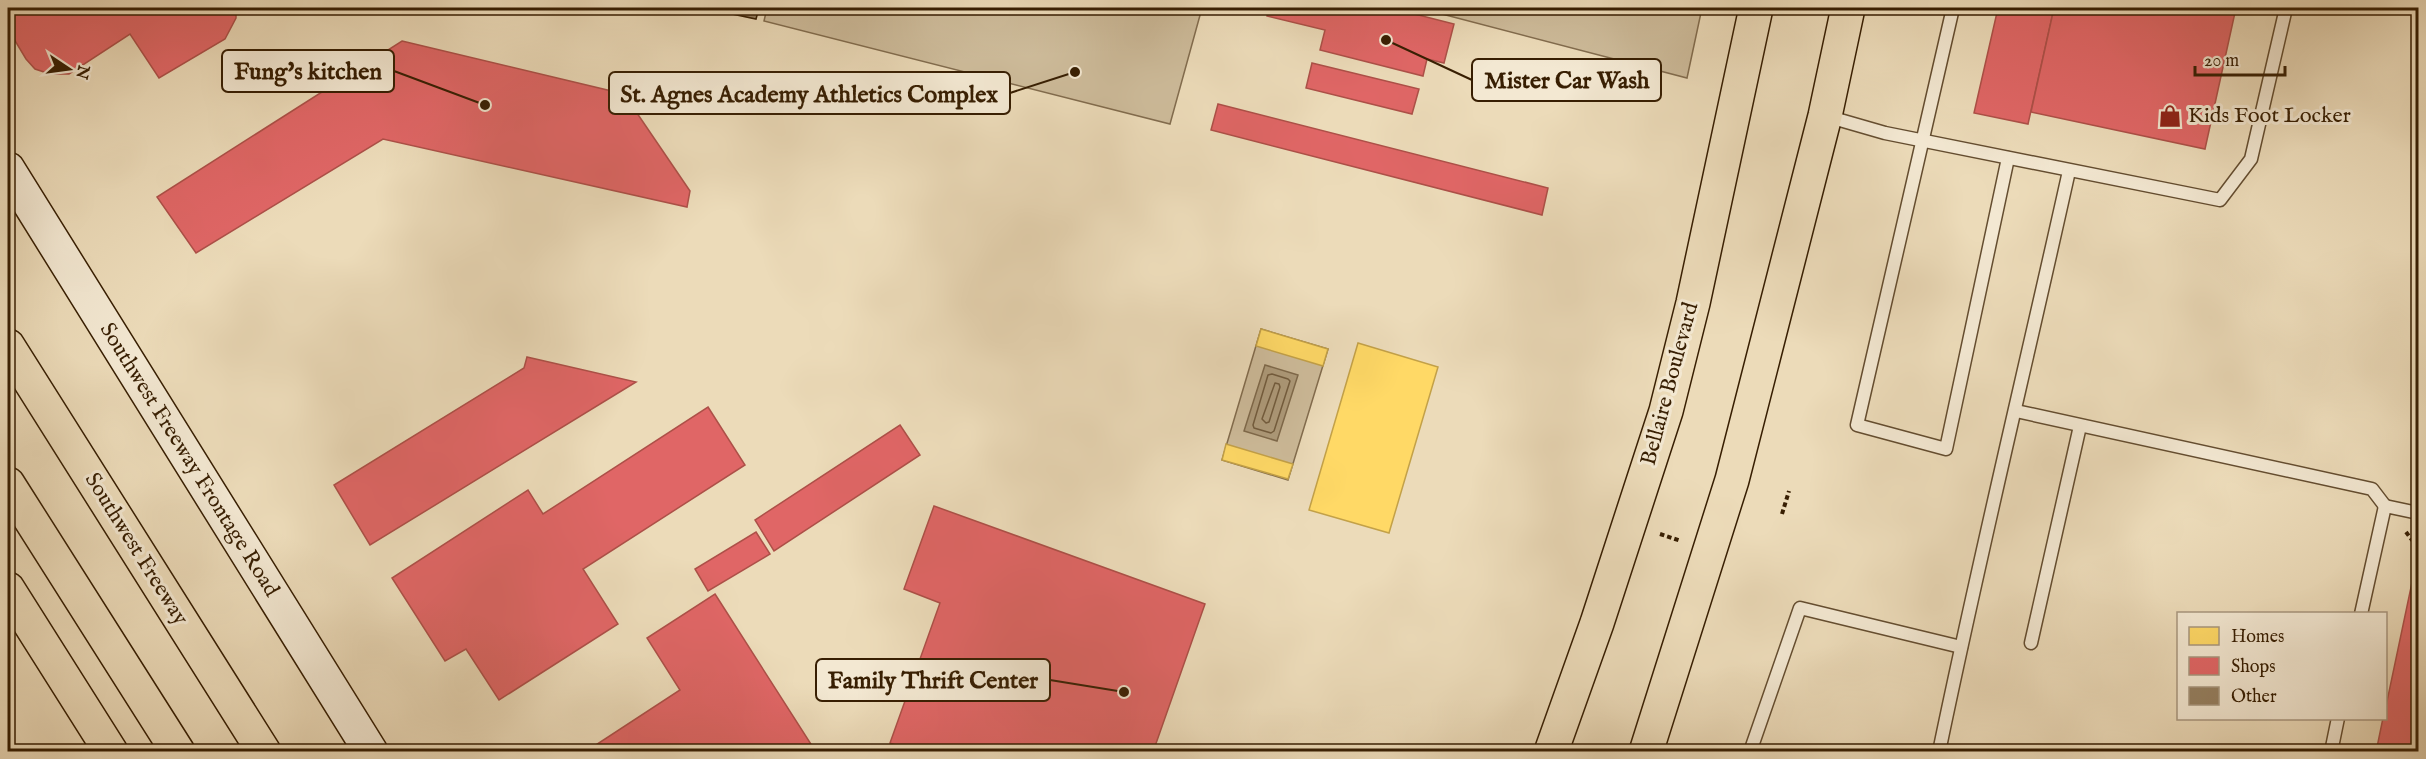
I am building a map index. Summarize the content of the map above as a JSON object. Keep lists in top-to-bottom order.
{
  "streets": {
    "main road": ["Bellaire Boulevard", "Southwest Freeway Frontage Road", "Southwest Freeway"]
  },
  "places": {
    "other": [
      "Mister Car Wash",
      "St. Agnes Academy Athletics Complex",
      "Fung's kitchen",
      "Family Thrift Center"
    ],
    "shop": ["Kids Foot Locker"]
  },
  "legend": ["Homes", "Shops", "Other"],
  "scale_bar": "20 m",
  "north": "right"
}
